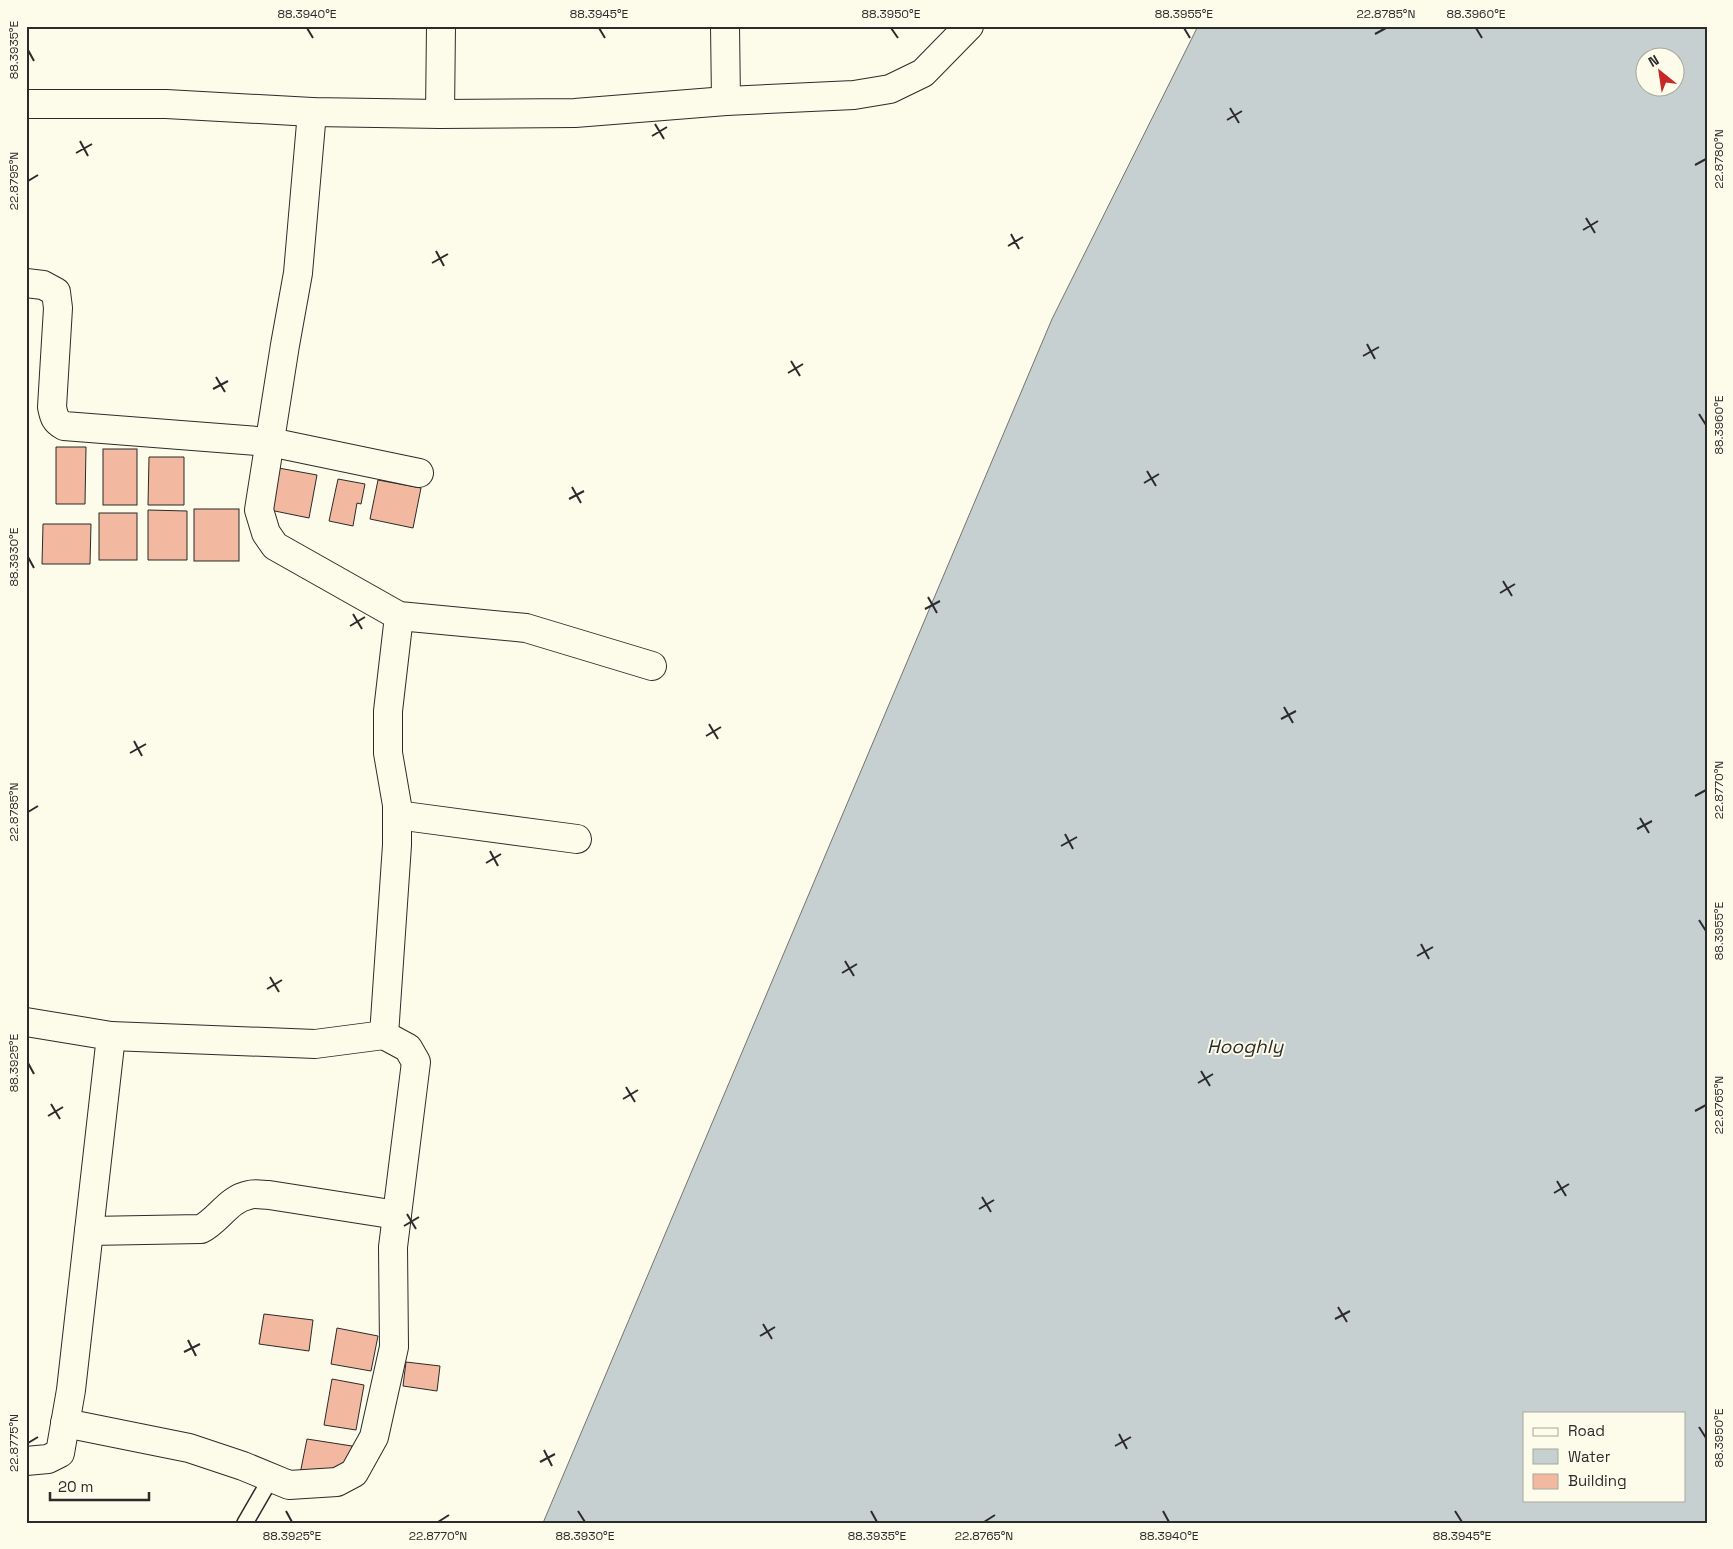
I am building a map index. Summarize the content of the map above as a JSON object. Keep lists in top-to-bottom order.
{
  "water": ["Hooghly"],
  "legend": ["Road", "Water", "Building"],
  "scale_bar": "20 m",
  "north": "top left",
  "coordinates": [
    "88.3940°E",
    "88.3945°E",
    "88.3950°E",
    "88.3955°E",
    "22.8785°N",
    "88.3960°E",
    "88.3935°E",
    "22.8780°N",
    "22.8795°N",
    "88.3930°E",
    "22.8770°N",
    "88.3925°E",
    "22.8765°N",
    "22.8775°N"
  ]
}
